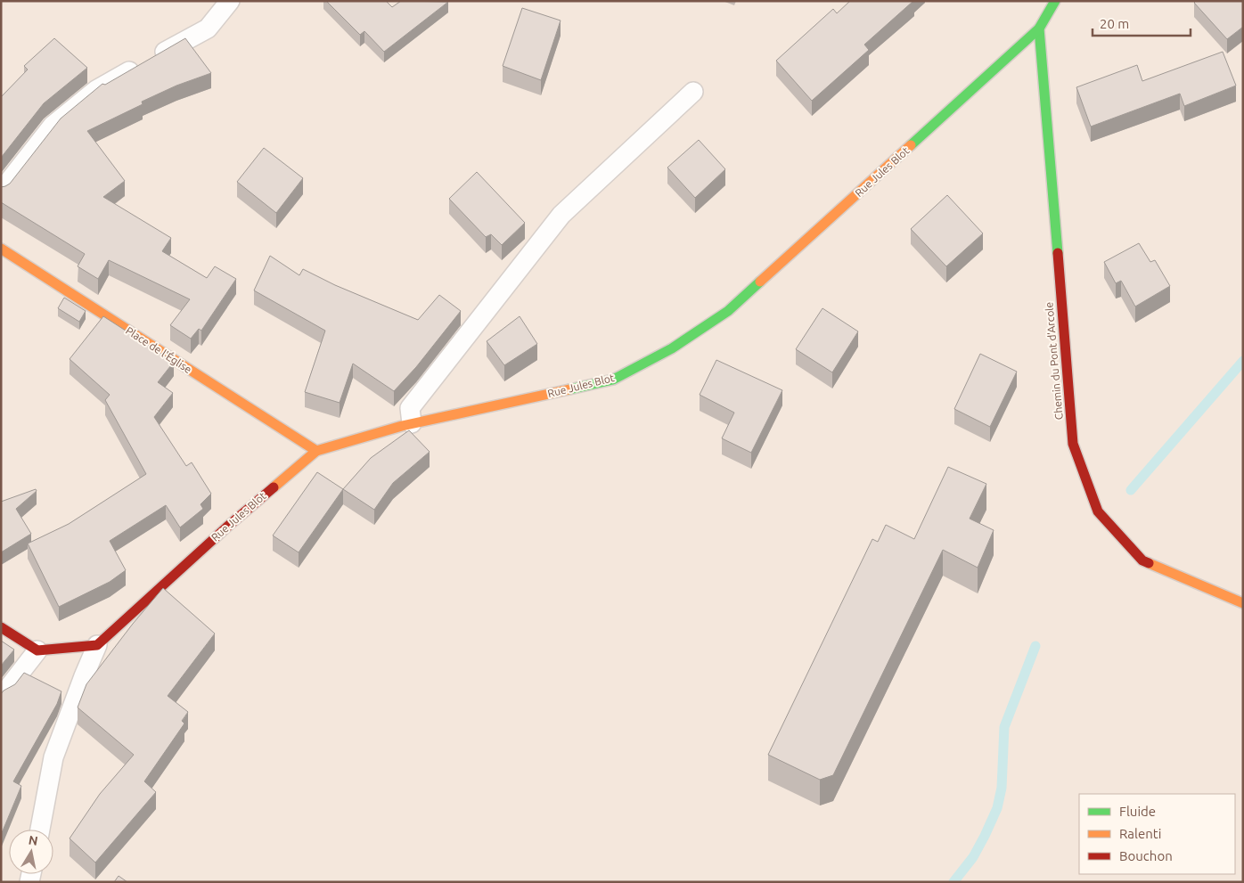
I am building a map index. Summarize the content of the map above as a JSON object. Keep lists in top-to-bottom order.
{
  "streets": {
    "street": ["Rue Jules Blot", "Place de l'Église", "Chemin du Pont d'Arcole"]
  },
  "crossings": [
    ["Rue Jules Blot", "Place de l'Église"],
    ["Rue Jules Blot", "Chemin du Pont d'Arcole"]
  ],
  "legend": ["Fluide", "Ralenti", "Bouchon"],
  "scale_bar": "20 m",
  "north": "top"
}
